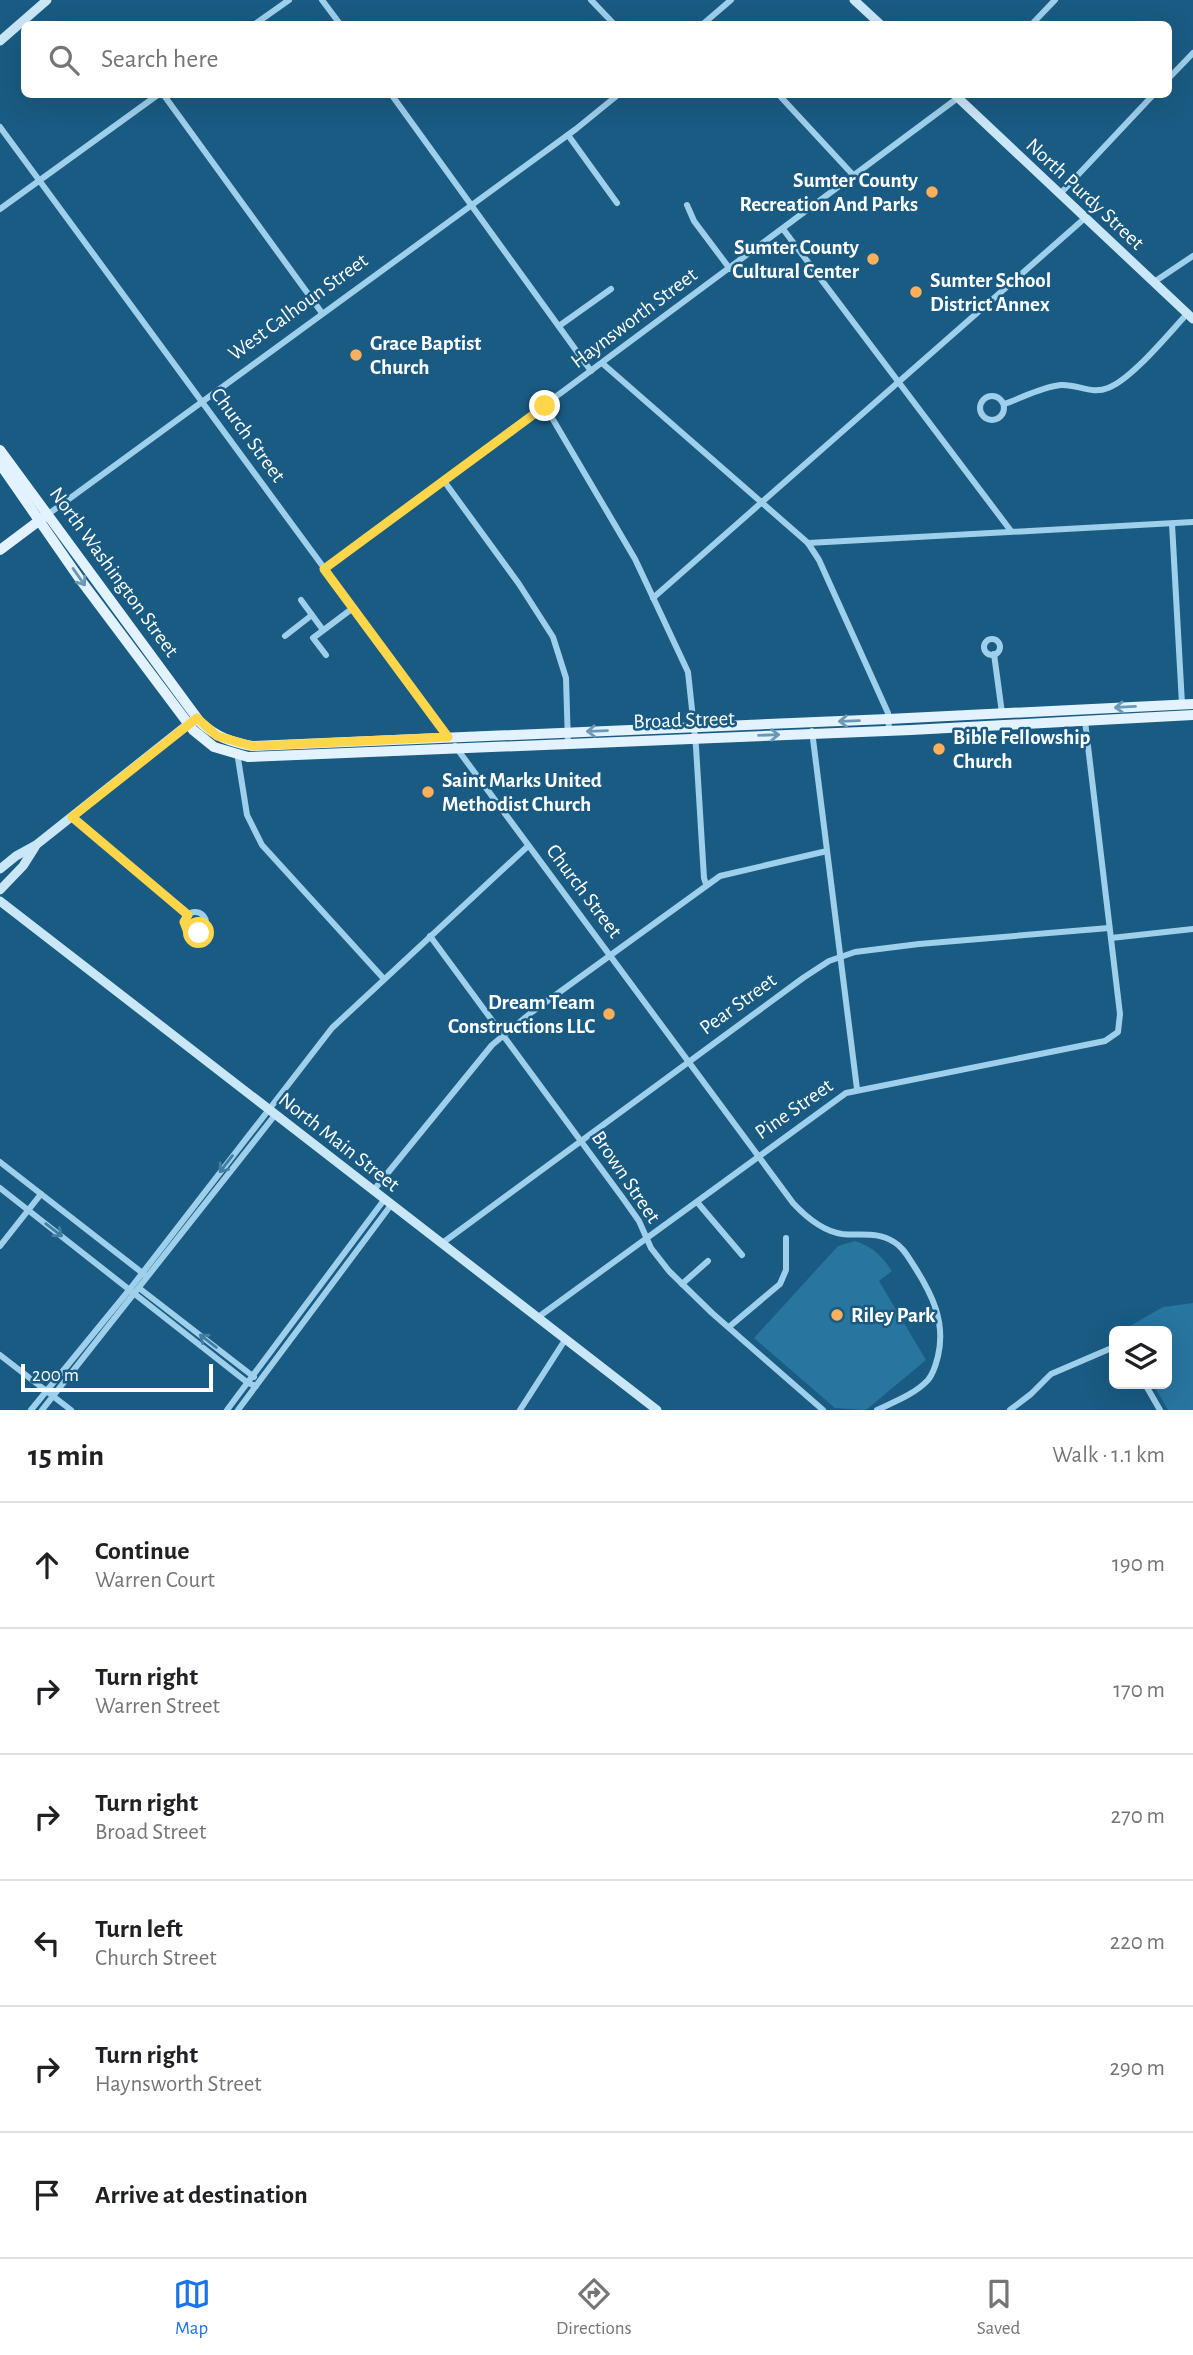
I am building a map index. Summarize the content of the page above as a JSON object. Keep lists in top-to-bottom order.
{
  "streets": {
    "main road": [
      "North Purdy Street",
      "West Calhoun Street",
      "North Washington Street",
      "Broad Street",
      "North Main Street"
    ],
    "street": [
      "Haynsworth Street",
      "Church Street",
      "Pear Street",
      "Pine Street",
      "Brown Street"
    ]
  },
  "crossings": [
    ["West Calhoun Street", "Church Street"],
    ["West Calhoun Street", "North Washington Street"],
    ["Haynsworth Street", "Church Street"],
    ["Church Street", "Broad Street"],
    ["Church Street", "Pear Street"],
    ["Church Street", "Pine Street"],
    ["North Washington Street", "Broad Street"],
    ["Pear Street", "North Main Street"],
    ["Pear Street", "Brown Street"],
    ["Pine Street", "North Main Street"],
    ["Pine Street", "Brown Street"]
  ],
  "places": [
    "Sumter County Recreation And Parks",
    "Sumter County Cultural Center",
    "Sumter School District Annex",
    "Grace Baptist Church",
    "Bible Fellowship Church",
    "Saint Marks United Methodist Church",
    "Dream Team Constructions LLC",
    "Riley Park"
  ],
  "scale_bar": "200 m",
  "page": {
    "search": "Search here",
    "scale": "200 m",
    "heading": ["15 min", "Walk · 1.1 km"],
    "list": [
      ["Continue", "Warren Court", "190 m"],
      ["Turn right", "Warren Street", "170 m"],
      ["Turn right", "Broad Street", "270 m"],
      ["Turn left", "Church Street", "220 m"],
      ["Turn right", "Haynsworth Street", "290 m"],
      "Arrive at destination"
    ],
    "nav": ["Map", "Directions", "Saved"]
  }
}
